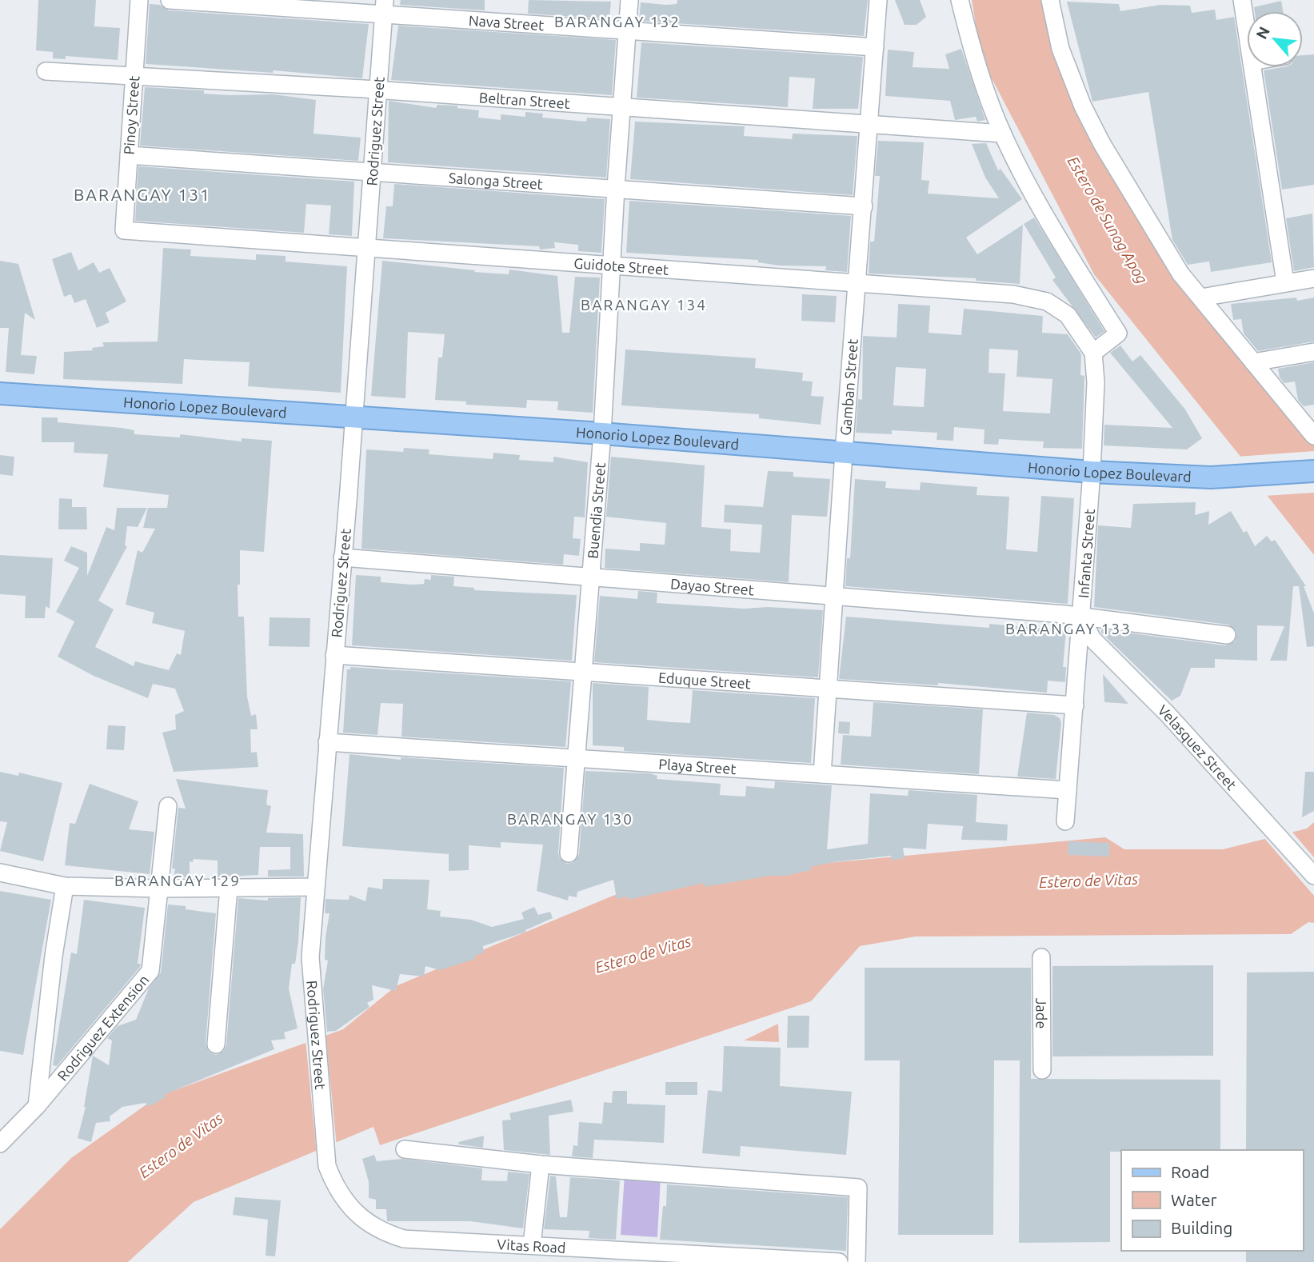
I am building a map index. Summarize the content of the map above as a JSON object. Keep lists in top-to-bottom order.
{
  "streets": {
    "main road": ["Honorio Lopez Boulevard"],
    "street": [
      "Nava Street",
      "Beltran Street",
      "Pinoy Street",
      "Rodriguez Street",
      "Salonga Street",
      "Guidote Street",
      "Gamban Street",
      "Buendia Street",
      "Infanta Street",
      "Dayao Street",
      "Eduque Street",
      "Velasquez Street",
      "Playa Street",
      "Jade",
      "Rodriguez Extension",
      "Vitas Road"
    ]
  },
  "crossings": [
    ["Nava Street", "Rodriguez Street"],
    ["Nava Street", "Gamban Street"],
    ["Nava Street", "Buendia Street"],
    ["Beltran Street", "Pinoy Street"],
    ["Beltran Street", "Rodriguez Street"],
    ["Beltran Street", "Gamban Street"],
    ["Beltran Street", "Buendia Street"],
    ["Pinoy Street", "Salonga Street"],
    ["Pinoy Street", "Guidote Street"],
    ["Rodriguez Street", "Salonga Street"],
    ["Rodriguez Street", "Guidote Street"],
    ["Rodriguez Street", "Honorio Lopez Boulevard"],
    ["Rodriguez Street", "Dayao Street"],
    ["Rodriguez Street", "Eduque Street"],
    ["Rodriguez Street", "Playa Street"],
    ["Rodriguez Street", "Vitas Road"],
    ["Salonga Street", "Gamban Street"],
    ["Salonga Street", "Buendia Street"],
    ["Guidote Street", "Gamban Street"],
    ["Guidote Street", "Buendia Street"],
    ["Guidote Street", "Infanta Street"],
    ["Gamban Street", "Honorio Lopez Boulevard"],
    ["Gamban Street", "Dayao Street"],
    ["Gamban Street", "Eduque Street"],
    ["Gamban Street", "Playa Street"],
    ["Honorio Lopez Boulevard", "Buendia Street"],
    ["Honorio Lopez Boulevard", "Infanta Street"],
    ["Buendia Street", "Dayao Street"],
    ["Buendia Street", "Eduque Street"],
    ["Buendia Street", "Playa Street"],
    ["Infanta Street", "Dayao Street"],
    ["Infanta Street", "Eduque Street"],
    ["Infanta Street", "Velasquez Street"],
    ["Infanta Street", "Playa Street"],
    ["Dayao Street", "Velasquez Street"]
  ],
  "districts": [
    "BARANGAY 132",
    "BARANGAY 131",
    "BARANGAY 134",
    "BARANGAY 133",
    "BARANGAY 130",
    "BARANGAY 129"
  ],
  "water": ["Estero de Sunog Apog", "Estero de Vitas"],
  "legend": ["Road", "Water", "Building"],
  "north": "top left"
}
